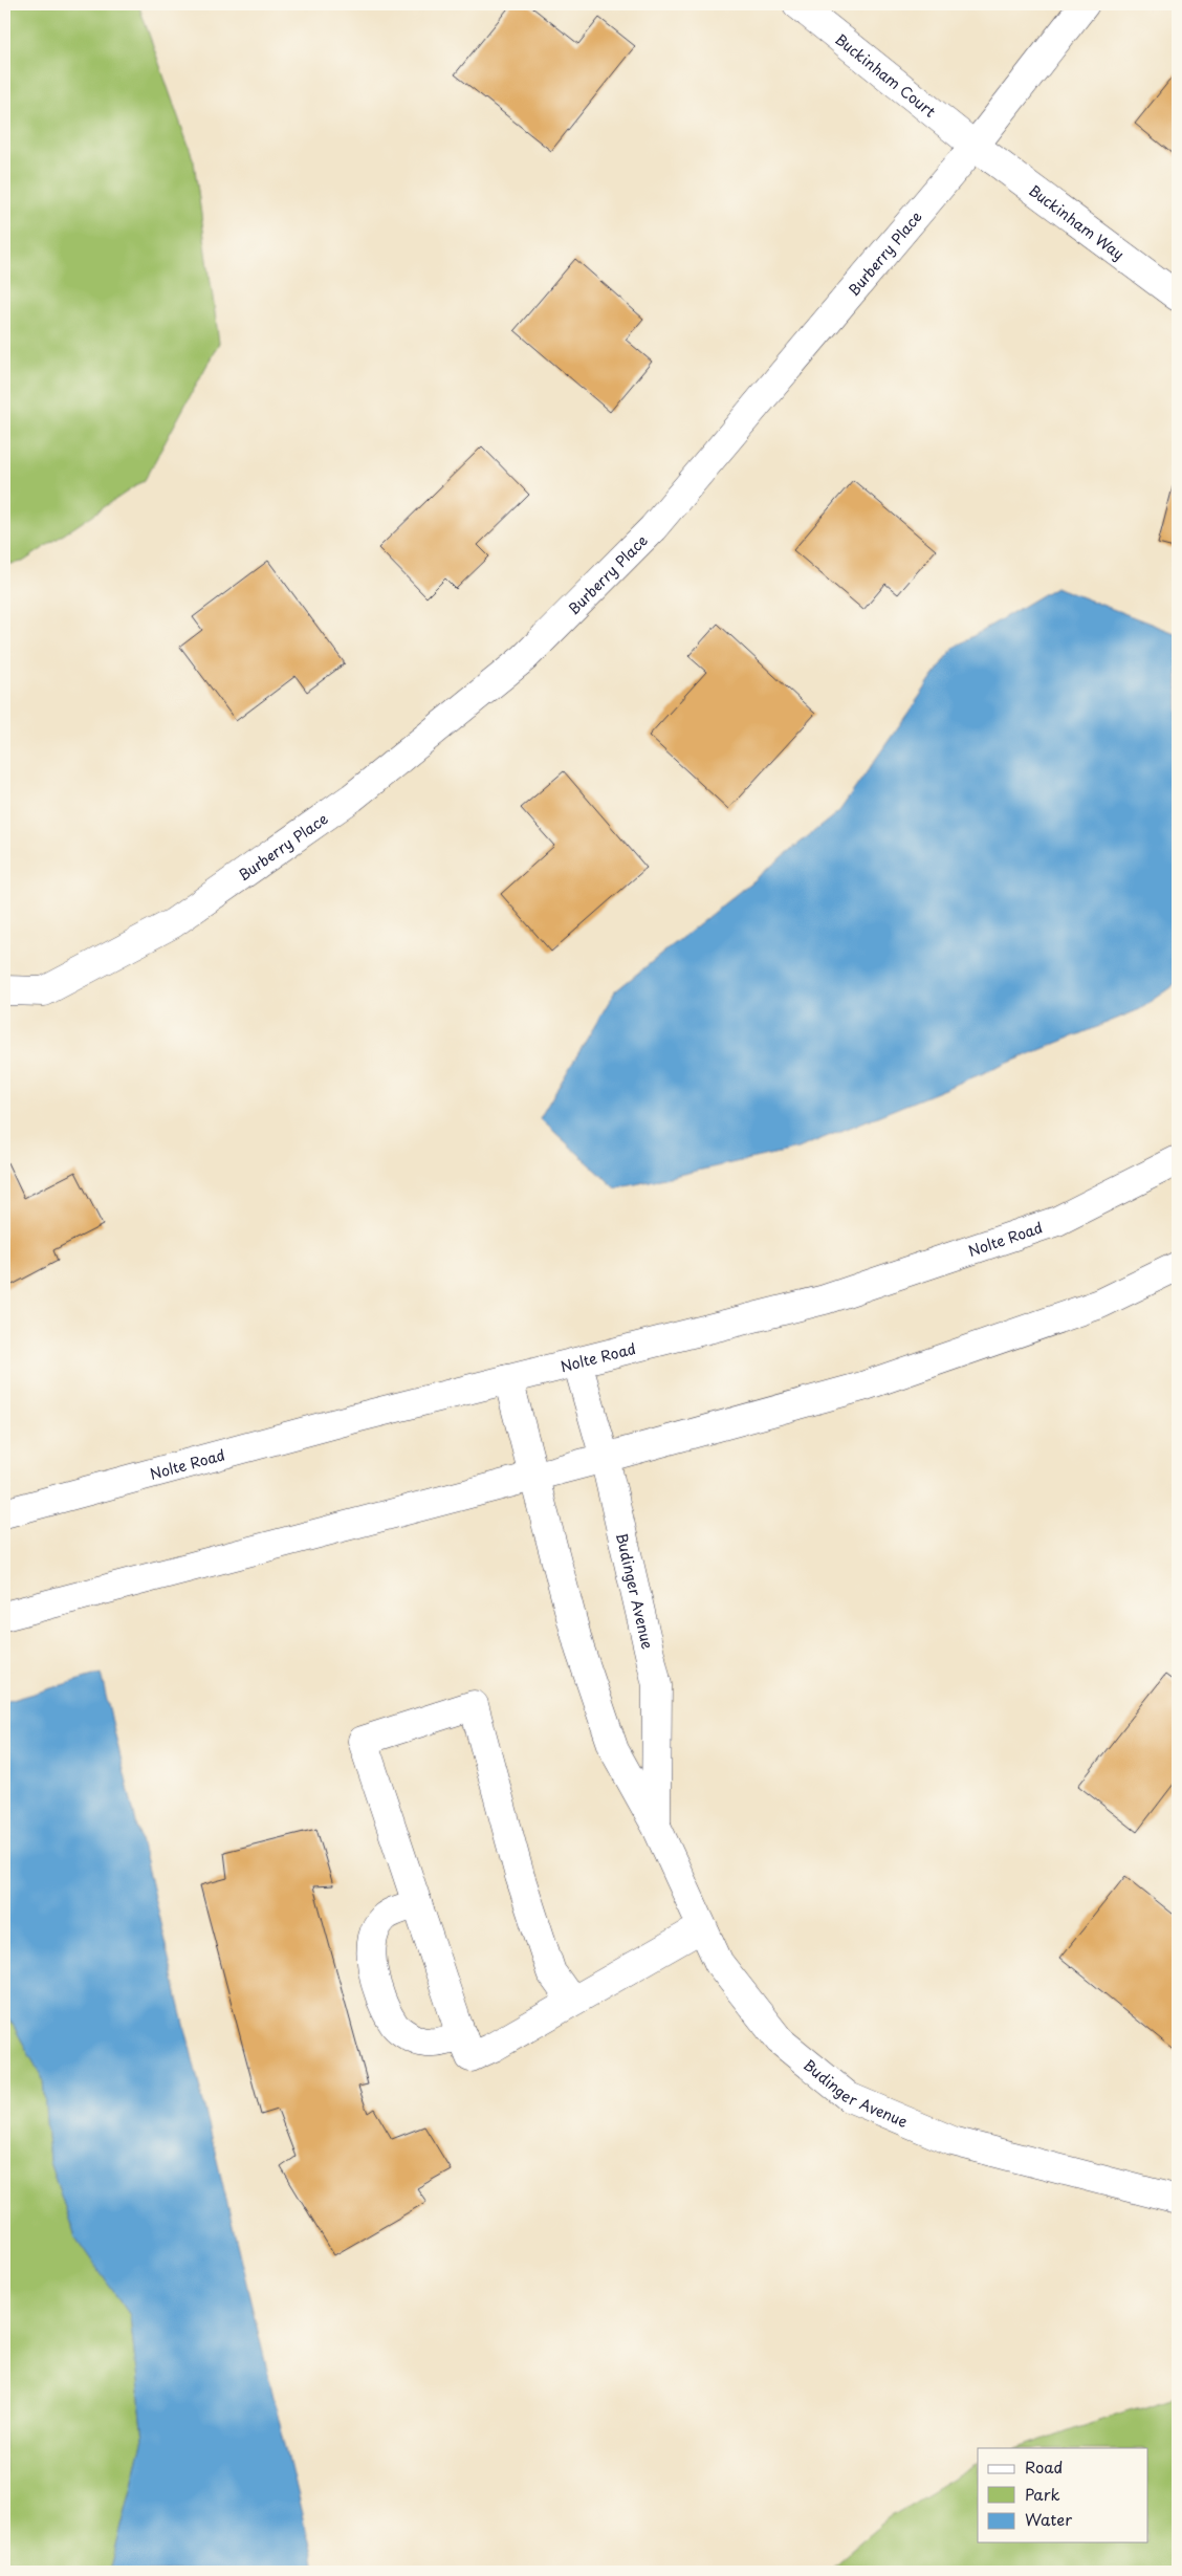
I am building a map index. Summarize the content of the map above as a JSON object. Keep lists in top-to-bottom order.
{
  "streets": {
    "street": [
      "Buckinham Court",
      "Buckinham Way",
      "Burberry Place",
      "Nolte Road",
      "Budinger Avenue"
    ]
  },
  "crossings": [
    ["Buckinham Court", "Buckinham Way"],
    ["Buckinham Court", "Burberry Place"],
    ["Buckinham Way", "Burberry Place"],
    ["Nolte Road", "Budinger Avenue"]
  ],
  "legend": ["Road", "Park", "Water"]
}
